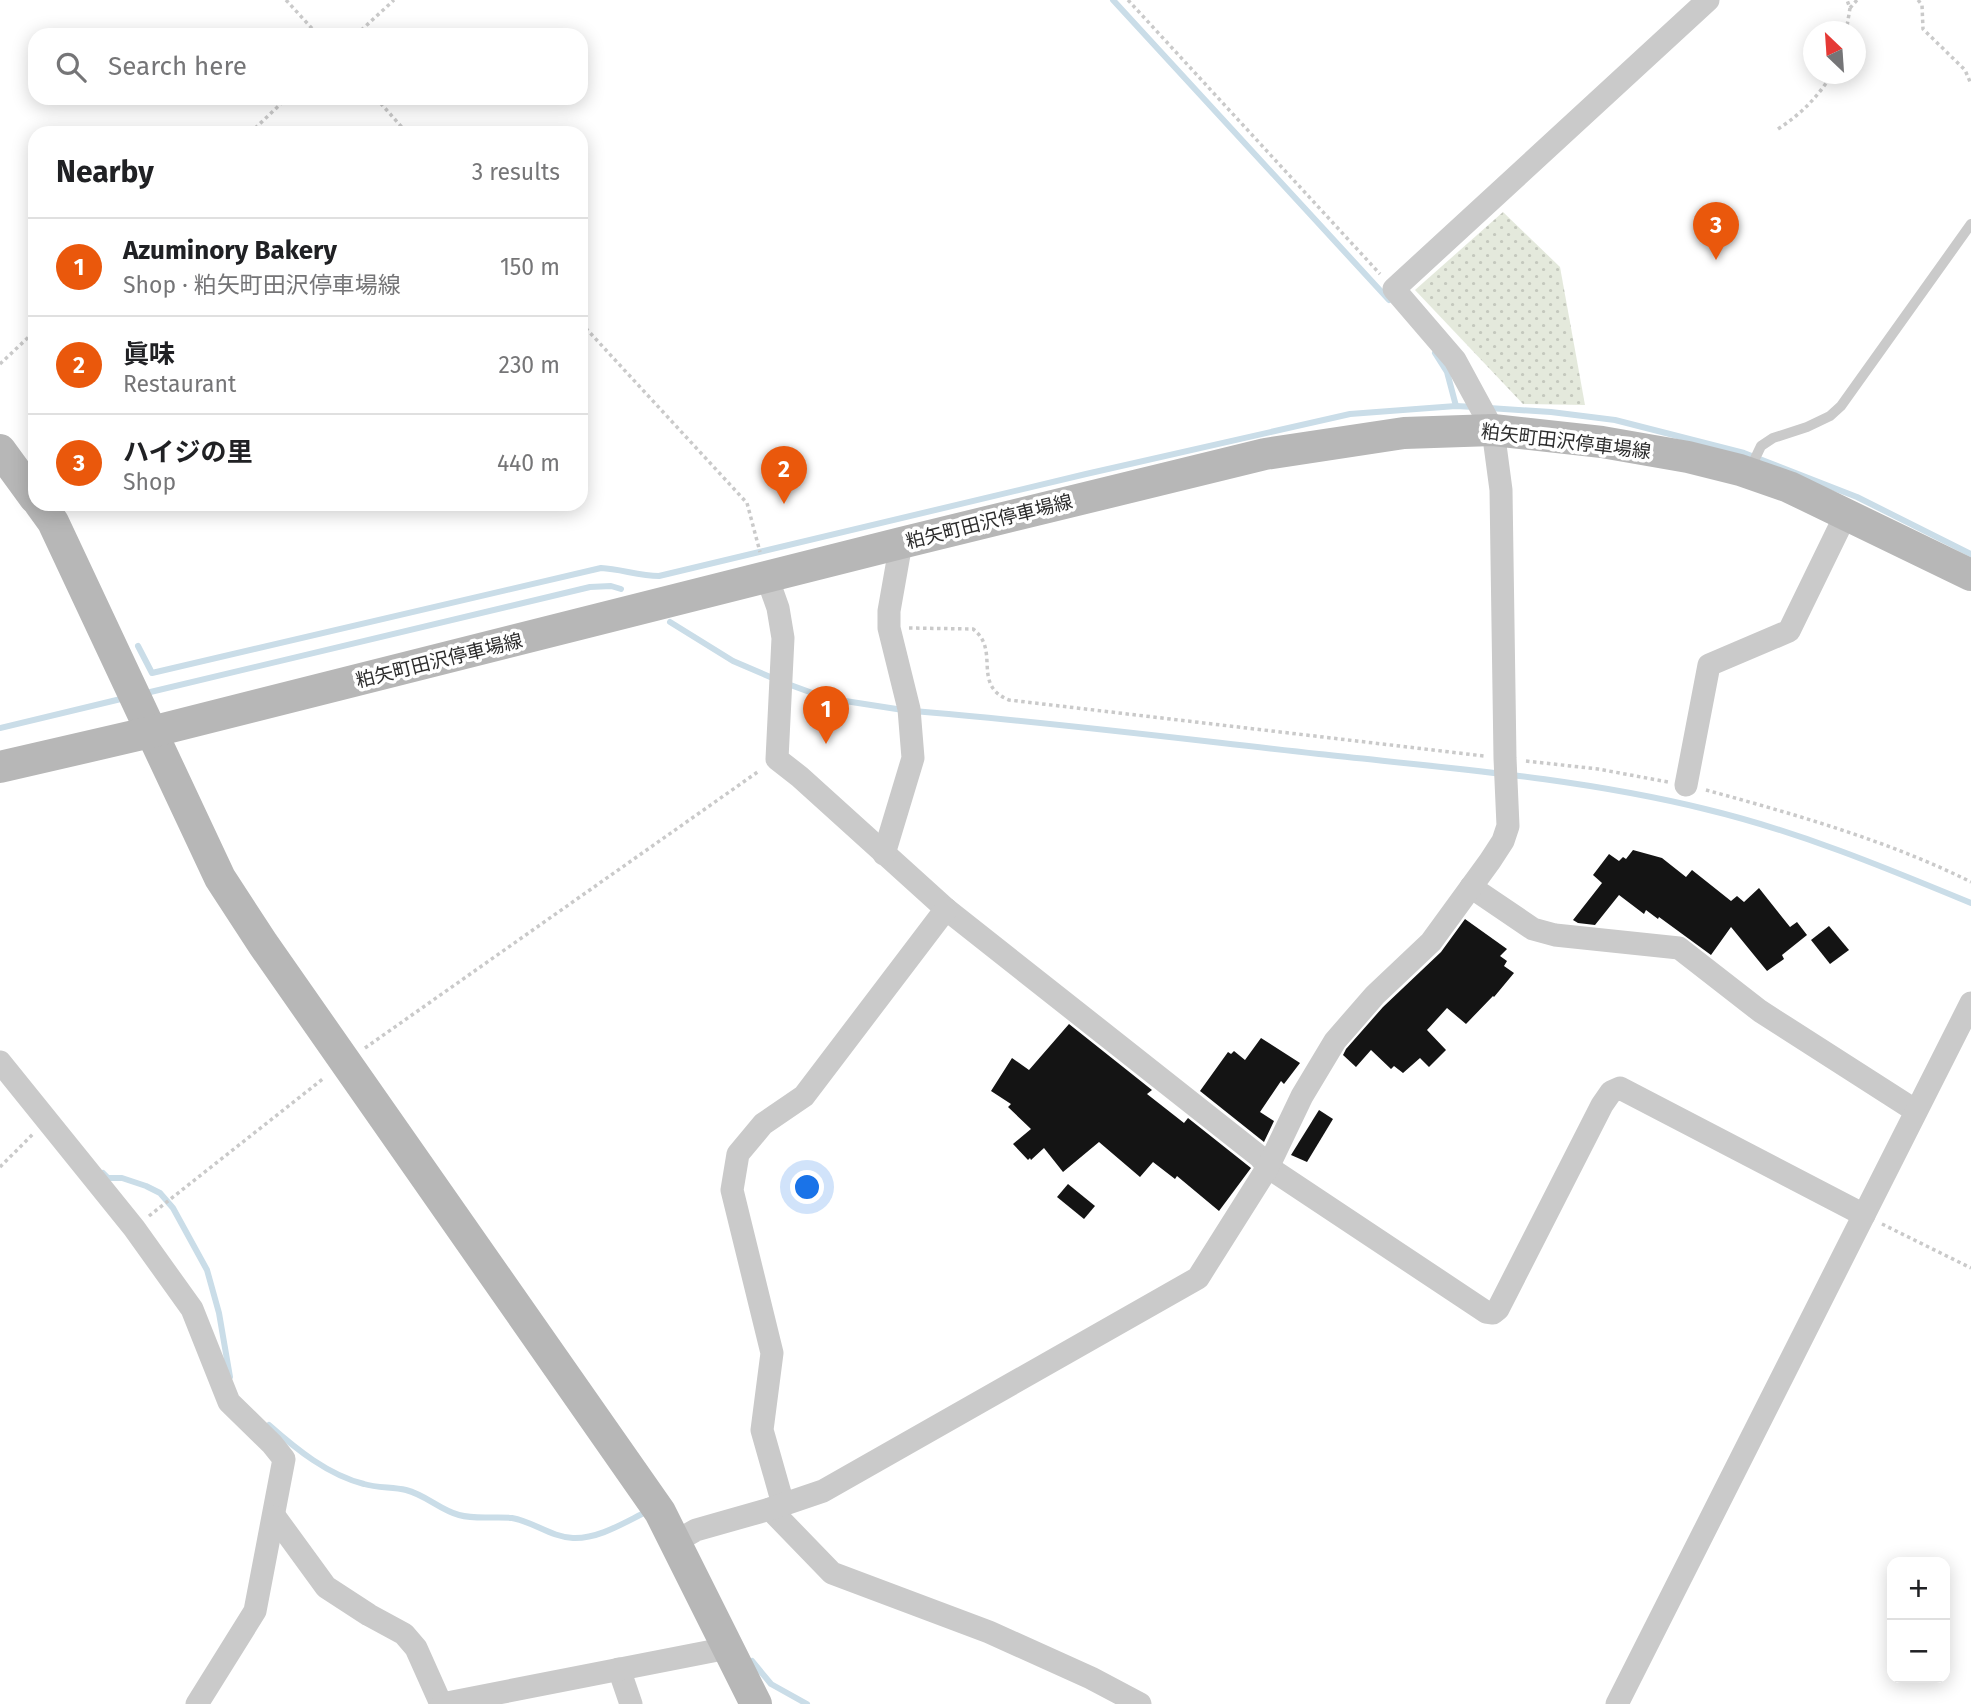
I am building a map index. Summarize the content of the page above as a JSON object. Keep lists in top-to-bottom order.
{
  "streets": {
    "main road": ["粕矢町田沢停車場線"]
  },
  "north": "top left",
  "page": {
    "search": "Search here",
    "heading": ["Nearby", "3 results"],
    "pins": ["3", "2", "1"],
    "list": [
      {
        "mark": "1",
        "name": "Azuminory Bakery",
        "note": "Shop · 粕矢町田沢停車場線",
        "value": "150 m"
      },
      {
        "mark": "2",
        "name": "眞味",
        "note": "Restaurant",
        "value": "230 m"
      },
      {
        "mark": "3",
        "name": "ハイジの里",
        "note": "Shop",
        "value": "440 m"
      }
    ],
    "map_buttons": ["+", "−"]
  }
}
